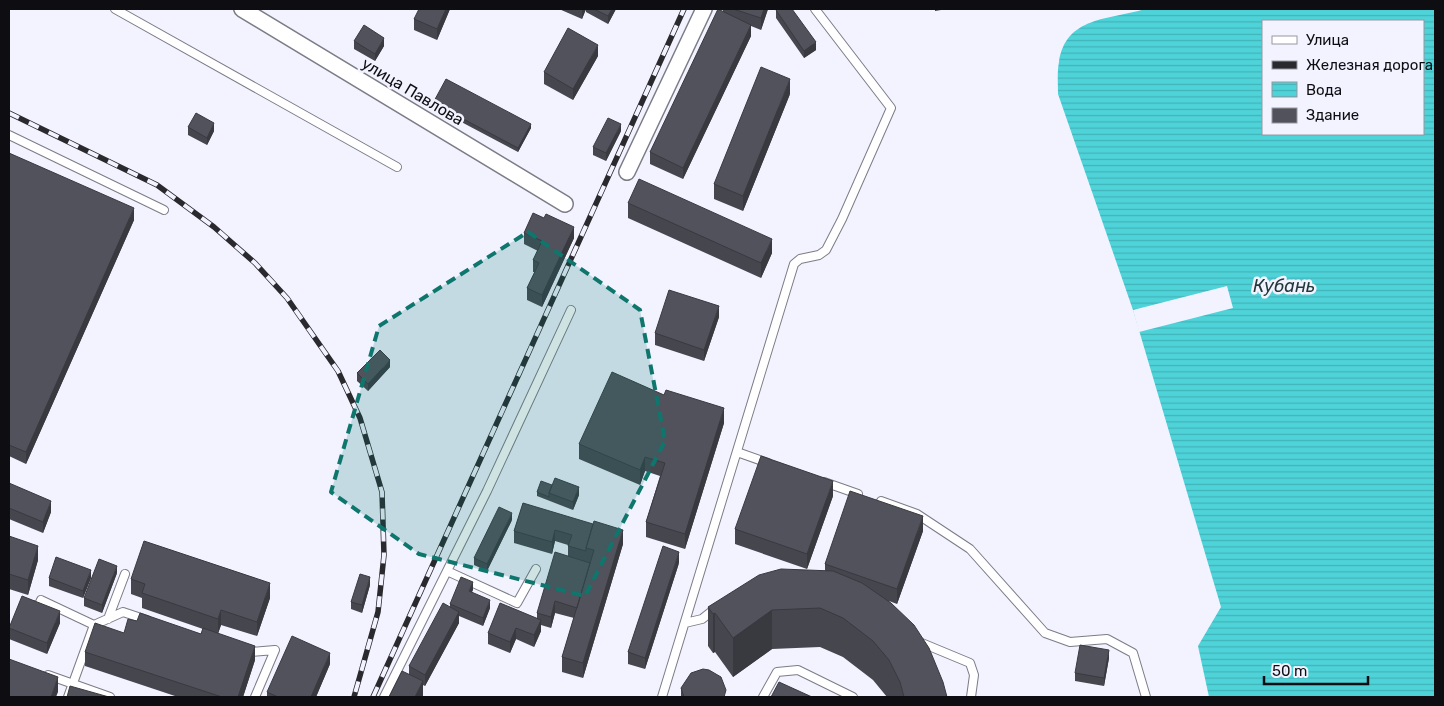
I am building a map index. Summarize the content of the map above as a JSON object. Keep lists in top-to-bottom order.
{
  "streets": {
    "street": ["улица Павлова"]
  },
  "water": ["Кубань"],
  "legend": [
    "Улица",
    "Железная дорога",
    "Вода",
    "Здание"
  ],
  "scale_bar": "50 m"
}
